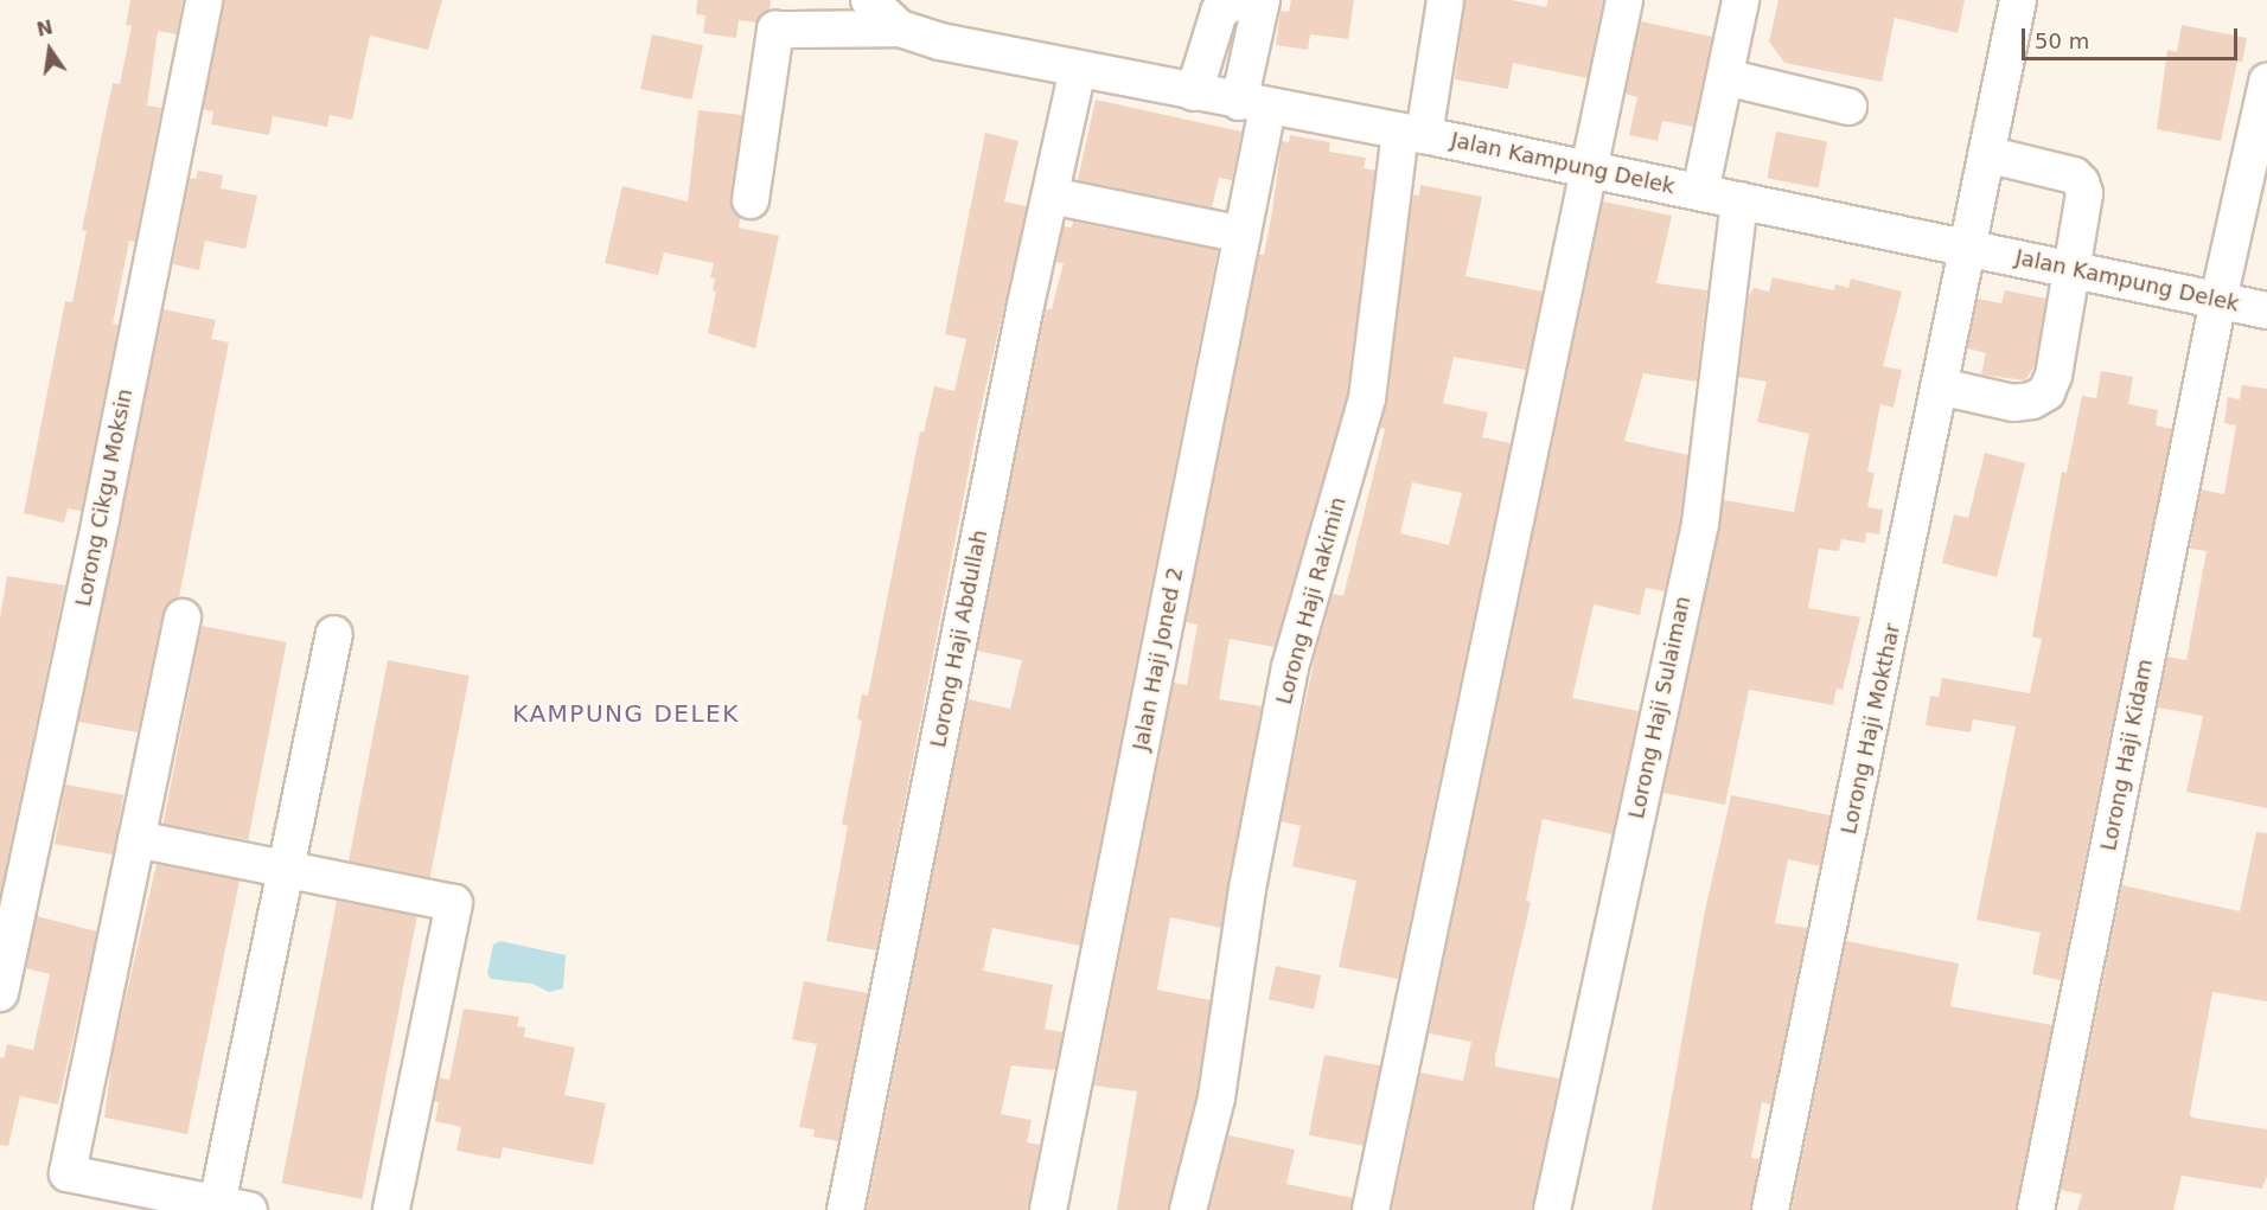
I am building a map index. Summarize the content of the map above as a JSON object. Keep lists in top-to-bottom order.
{
  "streets": {
    "street": [
      "Jalan Kampung Delek",
      "Lorong Cikgu Moksin",
      "Lorong Haji Rakimin",
      "Lorong Haji Abdullah",
      "Jalan Haji Joned 2",
      "Lorong Haji Sulaiman",
      "Lorong Haji Mokthar",
      "Lorong Haji Kidam"
    ]
  },
  "crossings": [
    ["Jalan Kampung Delek", "Lorong Haji Rakimin"],
    ["Jalan Kampung Delek", "Lorong Haji Abdullah"],
    ["Jalan Kampung Delek", "Jalan Haji Joned 2"],
    ["Jalan Kampung Delek", "Lorong Haji Sulaiman"],
    ["Jalan Kampung Delek", "Lorong Haji Mokthar"],
    ["Jalan Kampung Delek", "Lorong Haji Kidam"]
  ],
  "districts": ["KAMPUNG DELEK"],
  "scale_bar": "50 m",
  "north": "top"
}
